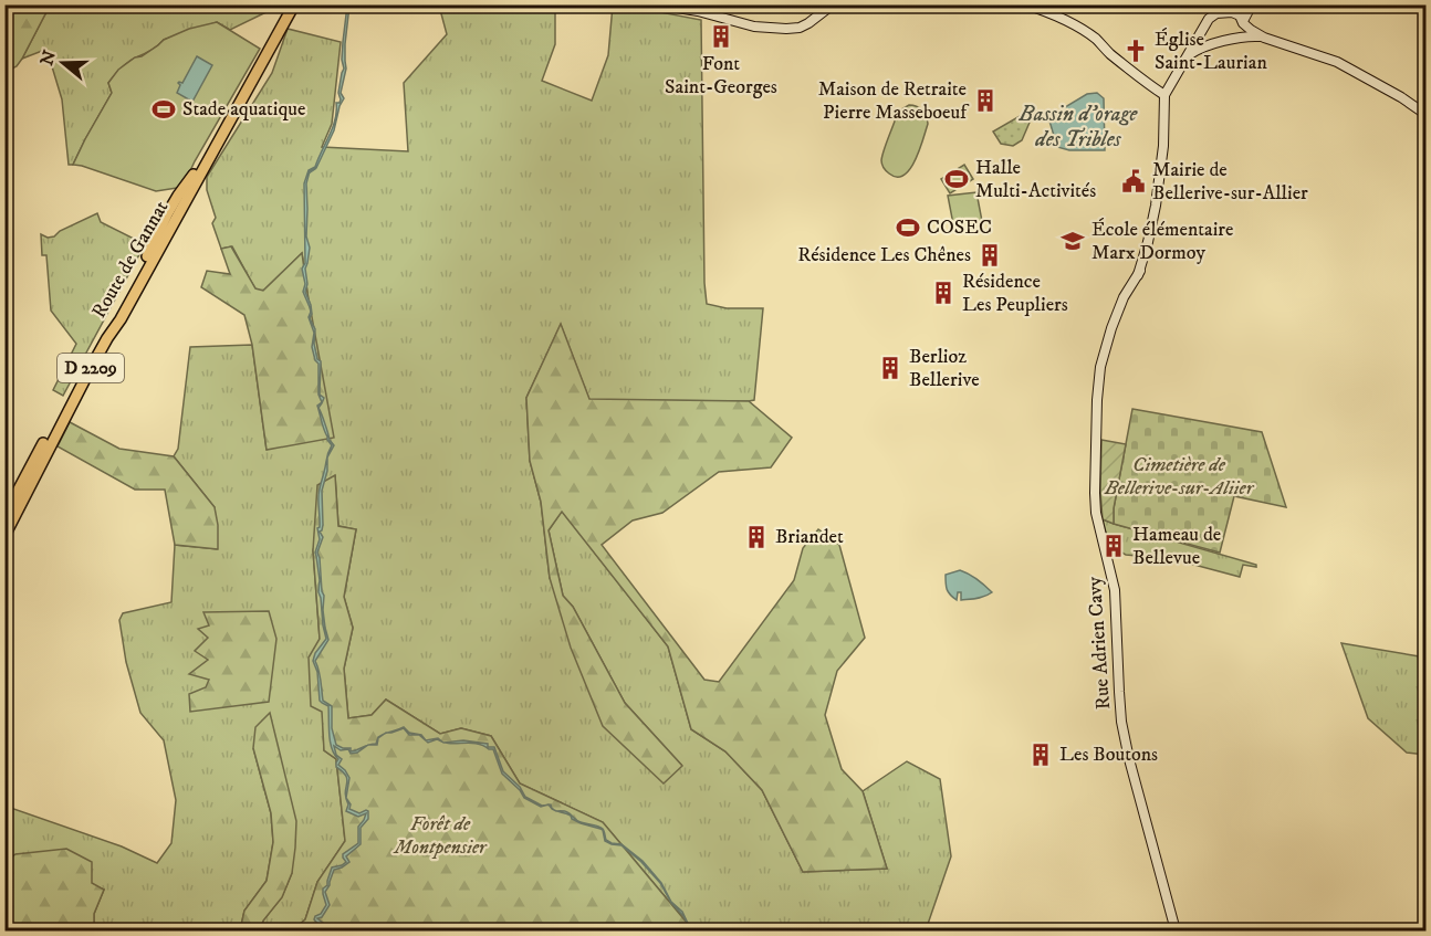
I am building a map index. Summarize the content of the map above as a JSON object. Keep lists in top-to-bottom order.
{
  "streets": {
    "main road": ["Route de Gannat", "D 2209", "Rue Adrien Cavy"]
  },
  "water": ["Bassin d'orage des Tribles"],
  "parks": ["Cimetière de Bellerive-sur-Aliier", "Forêt de Montpensier"],
  "places": {
    "building": [
      "Font Saint-Georges",
      "Maison de Retraite Pierre Masseboeuf",
      "Résidence Les Chênes",
      "Résidence Les Peupliers",
      "Berlioz Bellerive",
      "Briandet",
      "Hameau de Bellevue",
      "Les Boutons"
    ],
    "church": ["Église Saint-Laurian"],
    "sports": ["Stade aquatique", "Halle Multi-Activités", "COSEC"],
    "public building": ["Mairie de Bellerive-sur-Allier"],
    "school or university": ["École élémentaire Marx Dormoy"]
  },
  "north": "left"
}
